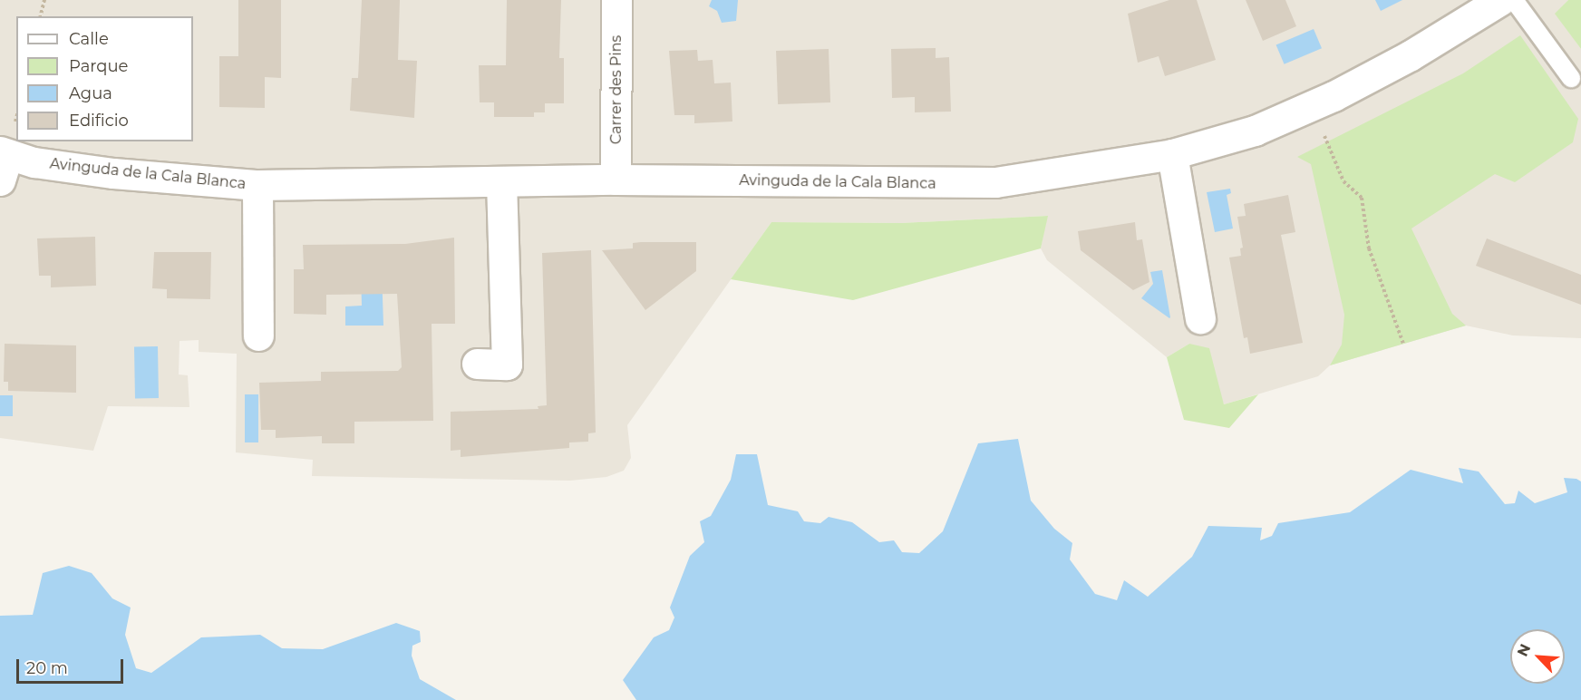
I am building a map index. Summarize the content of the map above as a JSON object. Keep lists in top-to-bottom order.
{
  "streets": {
    "street": ["Carrer des Pins", "Avinguda de la Cala Blanca"]
  },
  "crossings": [
    ["Carrer des Pins", "Avinguda de la Cala Blanca"]
  ],
  "legend": [
    "Calle",
    "Parque",
    "Agua",
    "Edificio"
  ],
  "scale_bar": "20 m",
  "north": "top left"
}
